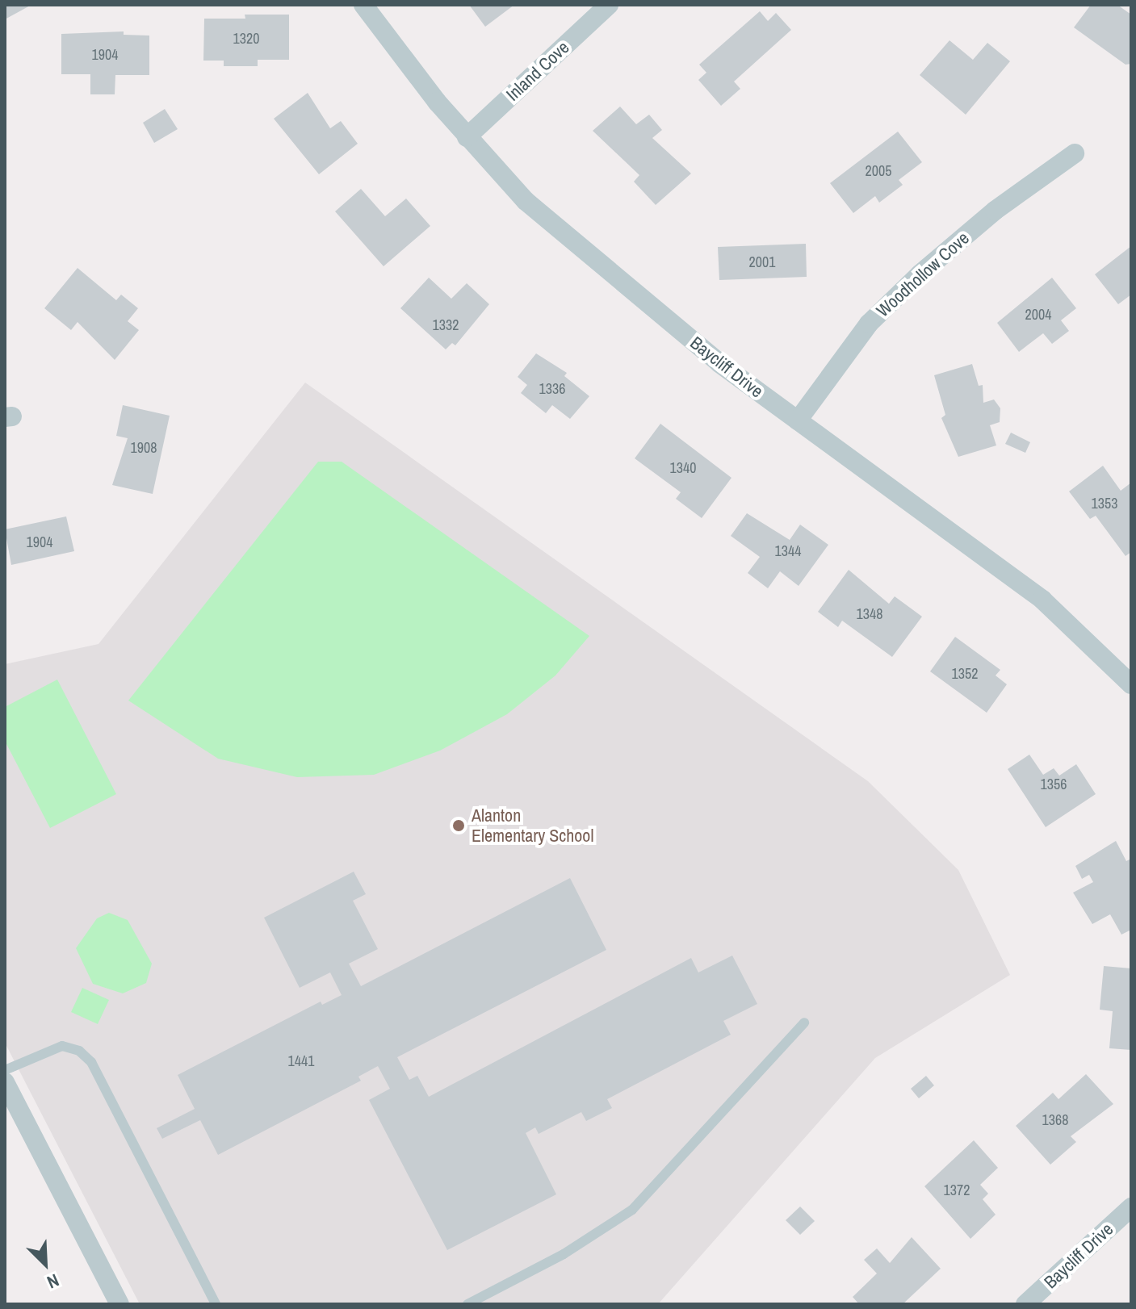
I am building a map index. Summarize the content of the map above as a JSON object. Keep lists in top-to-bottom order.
{
  "streets": {
    "street": ["Inland Cove", "Woodhollow Cove", "Baycliff Drive"]
  },
  "crossings": [
    ["Inland Cove", "Baycliff Drive"],
    ["Woodhollow Cove", "Baycliff Drive"]
  ],
  "places": ["Alanton Elementary School"],
  "house_numbers": [
    "1320",
    "1904",
    "2005",
    "2001",
    "2004",
    "1332",
    "1336",
    "1908",
    "1340",
    "1353",
    "1904",
    "1344",
    "1348",
    "1352",
    "1356",
    "1441",
    "1368",
    "1372"
  ],
  "north": "bottom right"
}
